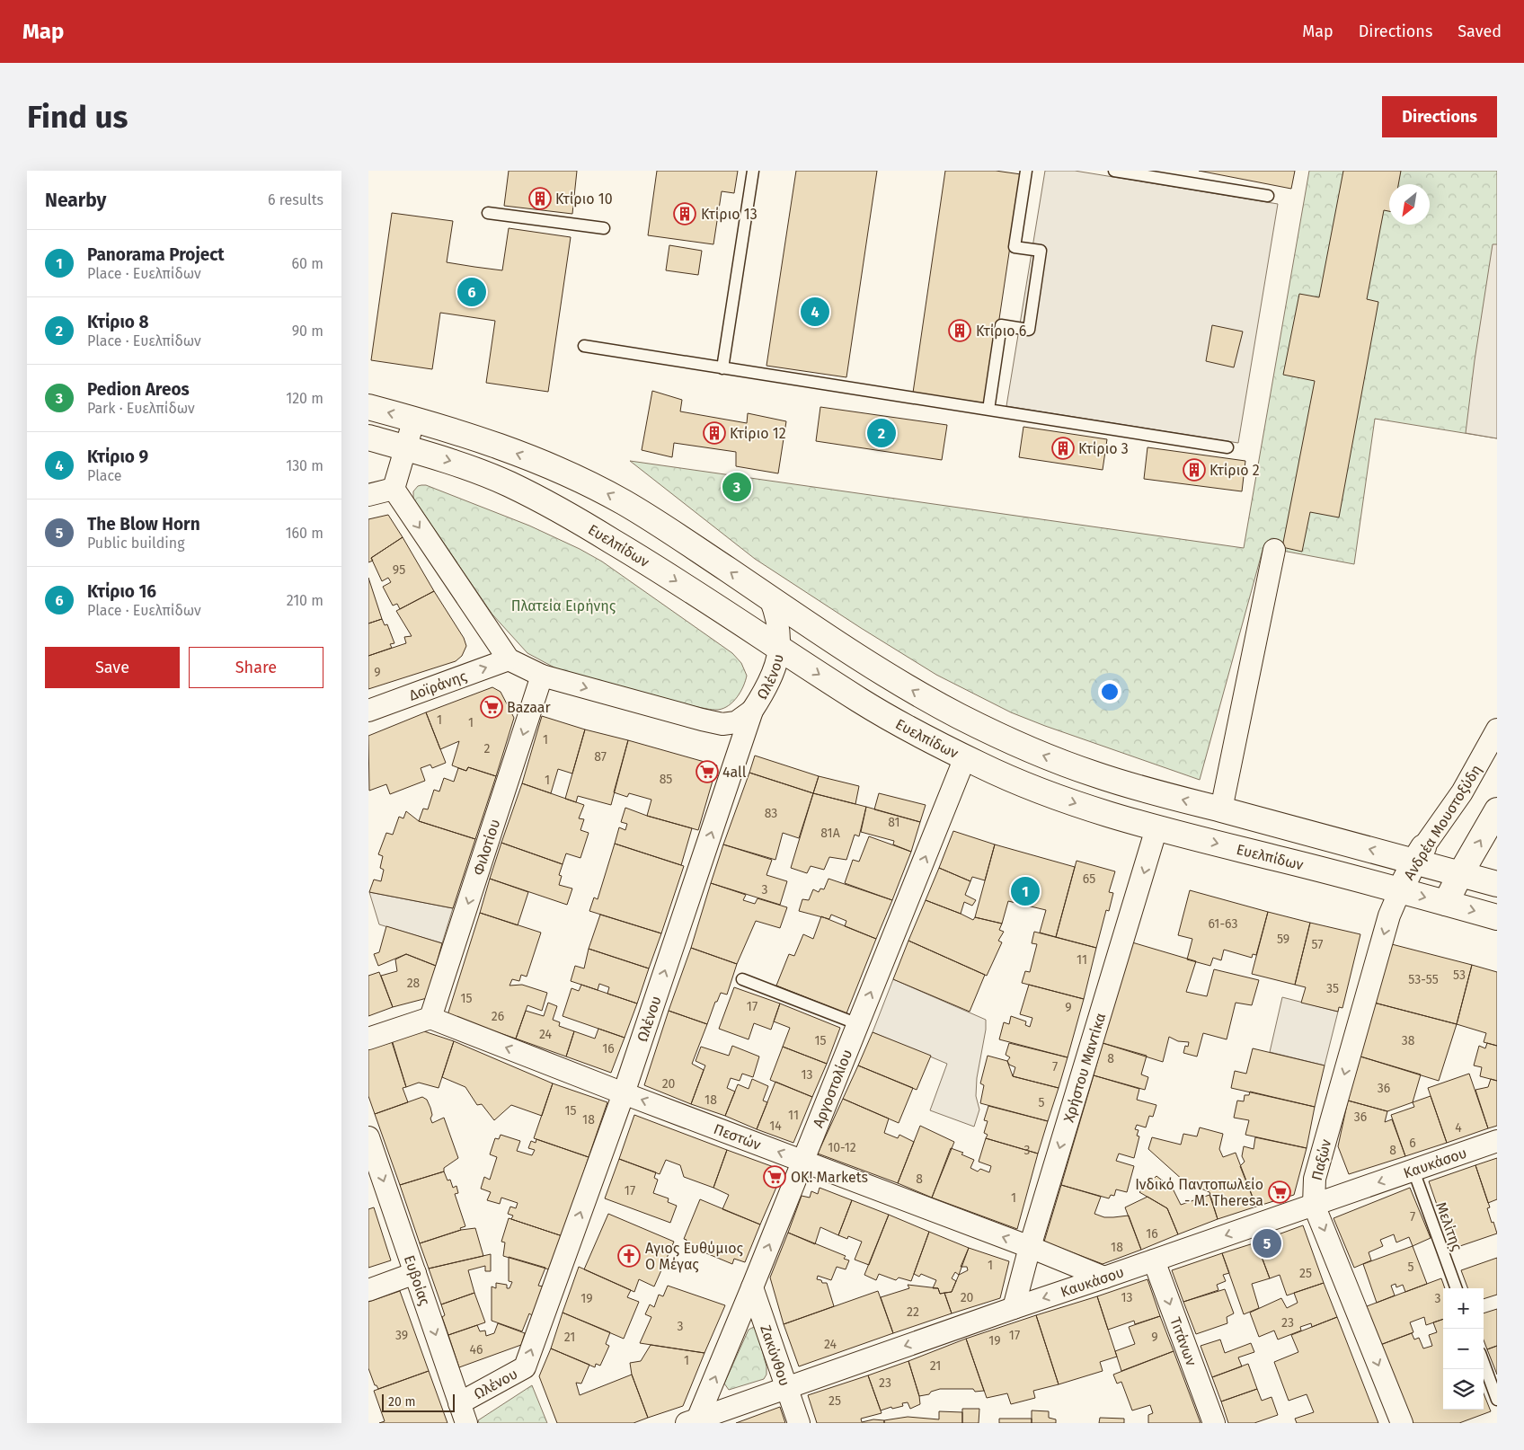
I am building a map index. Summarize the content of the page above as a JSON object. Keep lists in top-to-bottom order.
{
  "streets": {
    "main road": ["Ευελπίδων", "Ανδρέα Μουστοξύδη"],
    "street": [
      "Ωλένου",
      "Δοϊράνης",
      "Φιλοτίου",
      "Χρήστου Μαντίκα",
      "Αργοστολίου",
      "Πεστών",
      "Παξών",
      "Καυκάσου",
      "Ευβοίας",
      "Τιτάνων",
      "Ζακύνθου"
    ],
    "lane": ["Μελίτης"]
  },
  "crossings": [
    ["Ευελπίδων", "Ωλένου"],
    ["Ευελπίδων", "Ανδρέα Μουστοξύδη"],
    ["Ευελπίδων", "Χρήστου Μαντίκα"],
    ["Ευελπίδων", "Αργοστολίου"],
    ["Ευελπίδων", "Παξών"],
    ["Ωλένου", "Πεστών"],
    ["Ωλένου", "Ευβοίας"],
    ["Ανδρέα Μουστοξύδη", "Παξών"],
    ["Φιλοτίου", "Πεστών"],
    ["Χρήστου Μαντίκα", "Πεστών"],
    ["Χρήστου Μαντίκα", "Καυκάσου"],
    ["Αργοστολίου", "Πεστών"],
    ["Αργοστολίου", "Καυκάσου"],
    ["Αργοστολίου", "Ζακύνθου"],
    ["Πεστών", "Καυκάσου"],
    ["Παξών", "Καυκάσου"],
    ["Καυκάσου", "Μελίτης"],
    ["Καυκάσου", "Τιτάνων"],
    ["Καυκάσου", "Ζακύνθου"]
  ],
  "one_way": [
    "Ωλένου",
    "Δοϊράνης",
    "Φιλοτίου",
    "Χρήστου Μαντίκα",
    "Αργοστολίου",
    "Πεστών",
    "Παξών",
    "Καυκάσου",
    "Ευβοίας",
    "Τιτάνων"
  ],
  "parks": ["Πλατεία Ειρήνης"],
  "places": {
    "building": [
      "Κτίριο 10",
      "Κτίριο 13",
      "Κτίριο 6",
      "Κτίριο 12",
      "Κτίριο 3",
      "Κτίριο 2"
    ],
    "supermarket": [
      "Bazaar",
      "4all",
      "OK! Markets",
      "Ινδικό Παντοπωλείο - M. Theresa"
    ],
    "church": ["Αγιος Ευθύμιος Ο Μέγας"]
  },
  "house_numbers": [
    "95",
    "9",
    "1",
    "1",
    "1",
    "2",
    "87",
    "85",
    "1",
    "83",
    "81",
    "81Α",
    "65",
    "3",
    "61-63",
    "59",
    "57",
    "11",
    "53",
    "53-55",
    "28",
    "35",
    "15",
    "17",
    "9",
    "26",
    "24",
    "15",
    "38",
    "16",
    "8",
    "7",
    "13",
    "20",
    "36",
    "18",
    "5",
    "15",
    "11",
    "36",
    "18",
    "14",
    "4",
    "6",
    "10-12",
    "3",
    "8",
    "8",
    "17",
    "1",
    "7",
    "16",
    "18",
    "1",
    "5",
    "25",
    "20",
    "13",
    "19",
    "3",
    "22",
    "23",
    "3",
    "39",
    "17",
    "21",
    "9",
    "19",
    "24",
    "46",
    "1",
    "21",
    "23",
    "25"
  ],
  "scale_bar": "20 m",
  "north": "bottom left",
  "page": {
    "header": "Map",
    "nav": ["Map", "Directions", "Saved"],
    "buttons": [
      "Directions",
      ["Save", "Share"]
    ],
    "title": "Find us",
    "heading": ["Nearby", "6 results"],
    "list": [
      {
        "mark": "1",
        "name": "Panorama Project",
        "note": "Place · Ευελπίδων",
        "value": "60 m"
      },
      {
        "mark": "2",
        "name": "Κτίριο 8",
        "note": "Place · Ευελπίδων",
        "value": "90 m"
      },
      {
        "mark": "3",
        "name": "Pedion Areos",
        "note": "Park · Ευελπίδων",
        "value": "120 m"
      },
      {
        "mark": "4",
        "name": "Κτίριο 9",
        "note": "Place",
        "value": "130 m"
      },
      {
        "mark": "5",
        "name": "The Blow Horn",
        "note": "Public building",
        "value": "160 m"
      },
      {
        "mark": "6",
        "name": "Κτίριο 16",
        "note": "Place · Ευελπίδων",
        "value": "210 m"
      }
    ],
    "pins": [
      "6",
      "4",
      "2",
      "3",
      "1",
      "5"
    ],
    "map_buttons": ["+", "−"],
    "scale": "20 m"
  }
}
